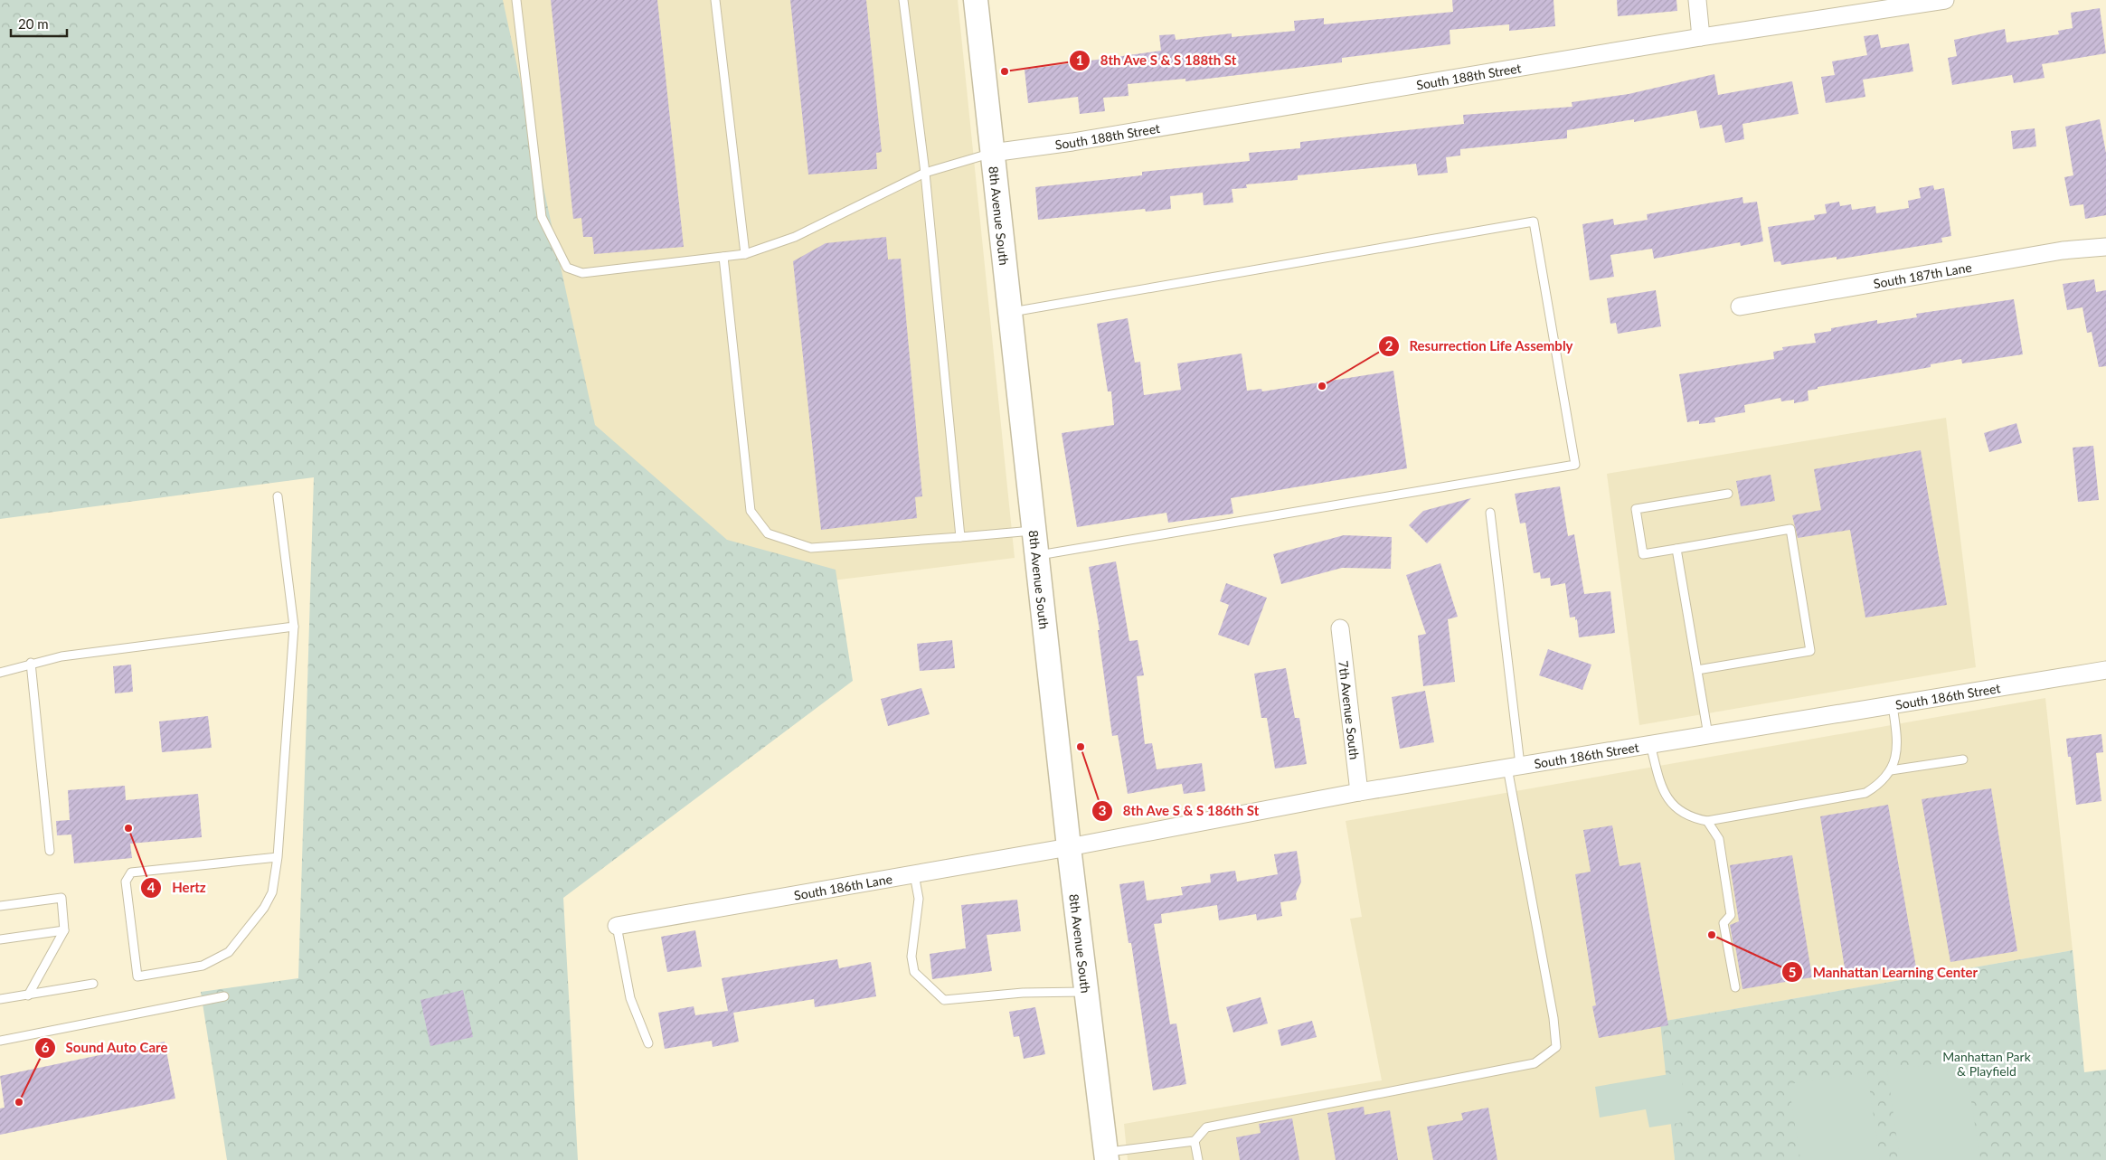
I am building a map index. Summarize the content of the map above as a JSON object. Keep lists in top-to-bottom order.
{
  "streets": {
    "street": [
      "South 188th Street",
      "8th Avenue South",
      "South 187th Lane",
      "South 186th Street",
      "7th Avenue South",
      "South 186th Lane"
    ]
  },
  "crossings": [
    ["South 188th Street", "8th Avenue South"],
    ["8th Avenue South", "South 186th Street"],
    ["8th Avenue South", "South 186th Lane"],
    ["South 186th Street", "7th Avenue South"],
    ["South 186th Street", "South 186th Lane"]
  ],
  "parks": ["Manhattan Park & Playfield"],
  "places": [
    "8th Ave S & S 188th St",
    "Resurrection Life Assembly",
    "8th Ave S & S 186th St",
    "Hertz",
    "Manhattan Learning Center",
    "Sound Auto Care"
  ],
  "scale_bar": "20 m"
}
